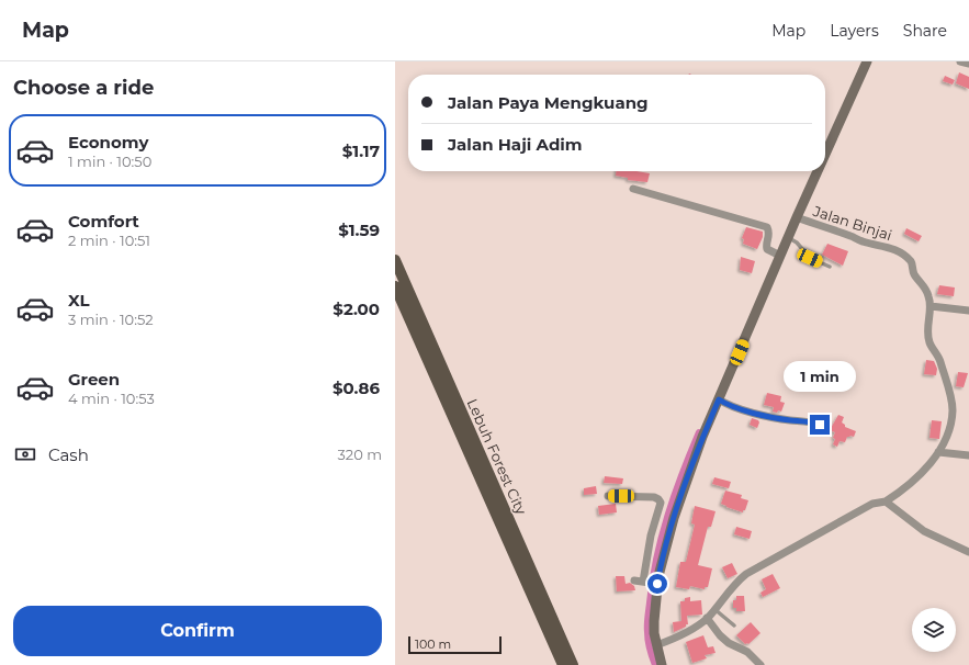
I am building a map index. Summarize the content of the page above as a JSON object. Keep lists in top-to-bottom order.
{
  "streets": {
    "main road": ["Lebuh Forest City"],
    "street": ["Jalan Binjai"]
  },
  "scale_bar": "100 m",
  "page": {
    "header": "Map",
    "nav": ["Map", "Layers", "Share"],
    "heading": "Choose a ride",
    "banner": ["Jalan Paya Mengkuang", "Jalan Haji Adim"],
    "list": [
      {
        "name": "Economy",
        "note": "1 min · 10:50",
        "value": "$1.17"
      },
      {
        "name": "Comfort",
        "note": "2 min · 10:51",
        "value": "$1.59"
      },
      {
        "name": "XL",
        "note": "3 min · 10:52",
        "value": "$2.00"
      },
      {
        "name": "Green",
        "note": "4 min · 10:53",
        "value": "$0.86"
      }
    ],
    "bubble": "1 min",
    "pay": ["Cash", "320 m"],
    "buttons": "Confirm",
    "scale": "100 m"
  }
}
